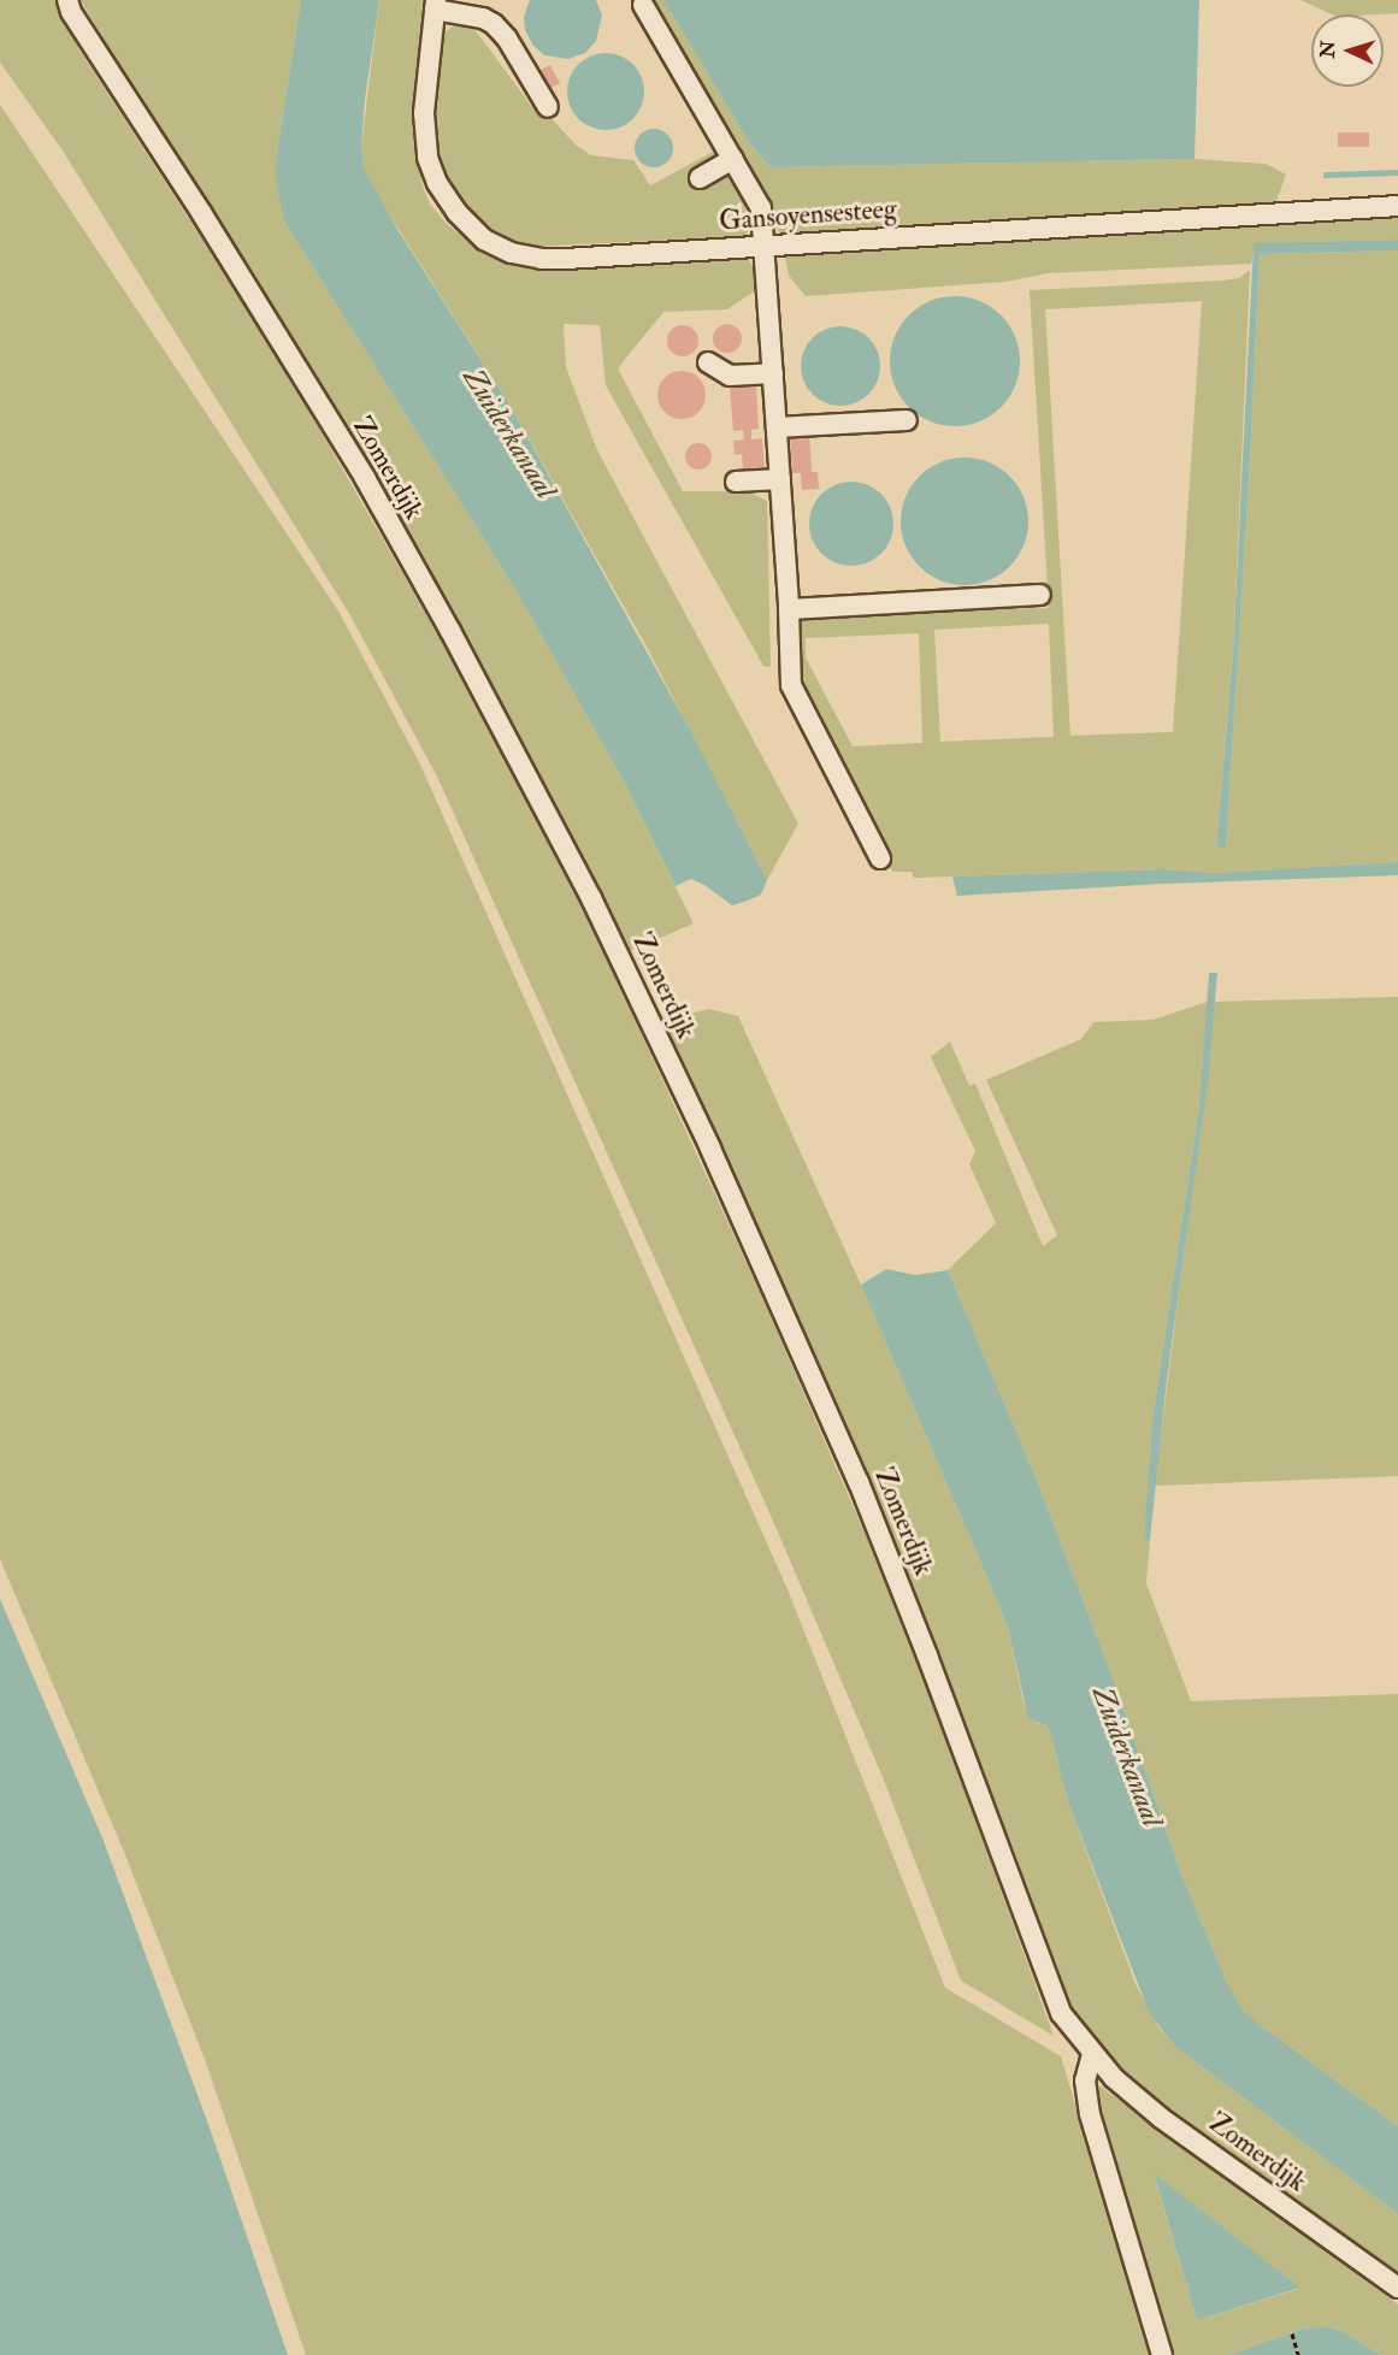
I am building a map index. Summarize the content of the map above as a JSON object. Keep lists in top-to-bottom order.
{
  "streets": {
    "street": ["Gansoyensesteeg", "Zomerdijk"]
  },
  "water": ["Zuiderkanaal"],
  "north": "left"
}
